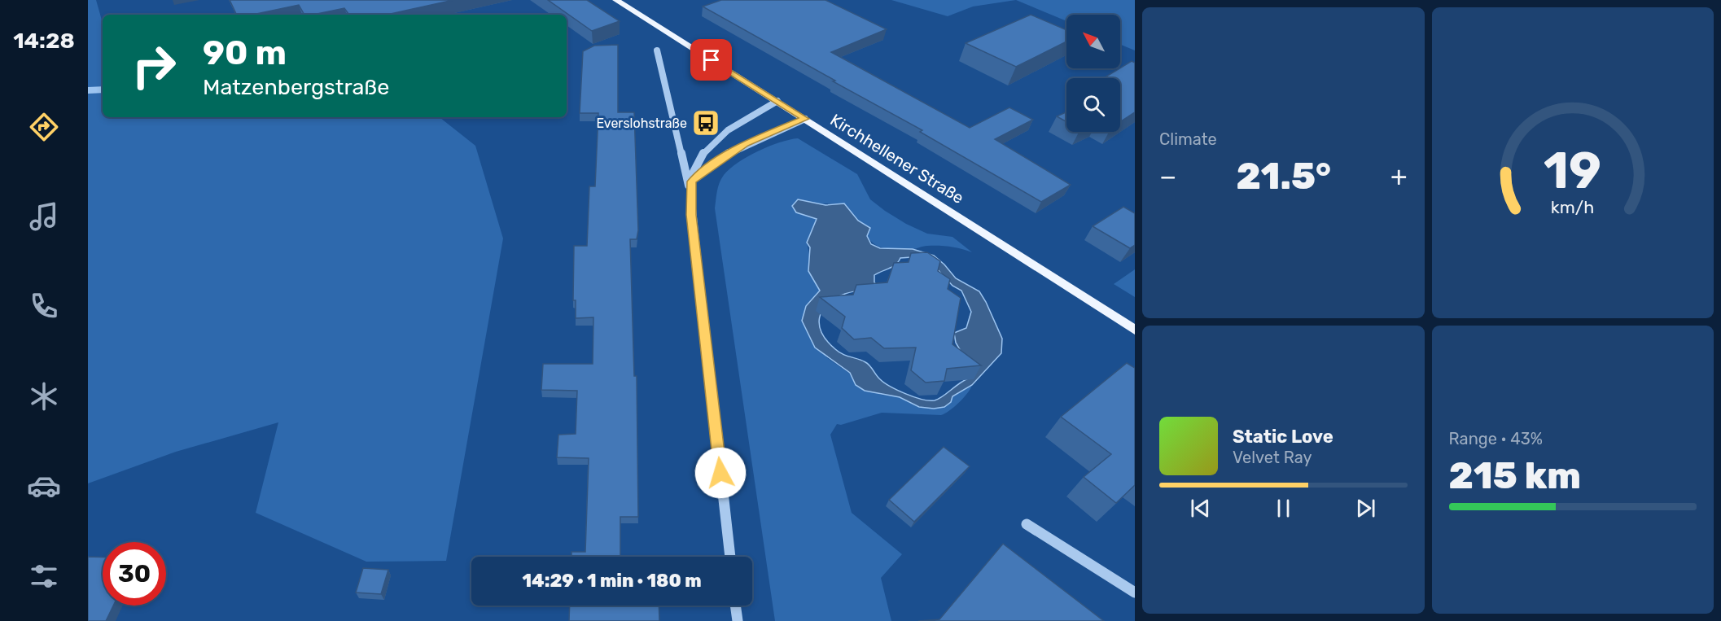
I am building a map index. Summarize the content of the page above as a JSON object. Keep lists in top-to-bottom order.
{
  "streets": {
    "main road": ["Kirchhellener Straße"]
  },
  "places": {
    "bus stop": ["Everslohstraße"]
  },
  "north": "top left",
  "page": {
    "tabs": "14:28",
    "tile": [
      "Climate",
      ["Range · 43%", "215 km"]
    ],
    "turn": ["90 m", "Matzenbergstraße"],
    "heat": ["−", "21.5°", "+"],
    "song": ["Static Love", "Velvet Ray"],
    "limit": "30",
    "trip": "14:29 · 1 min · 180 m",
    "gauge": ["19", "km/h"]
  }
}
